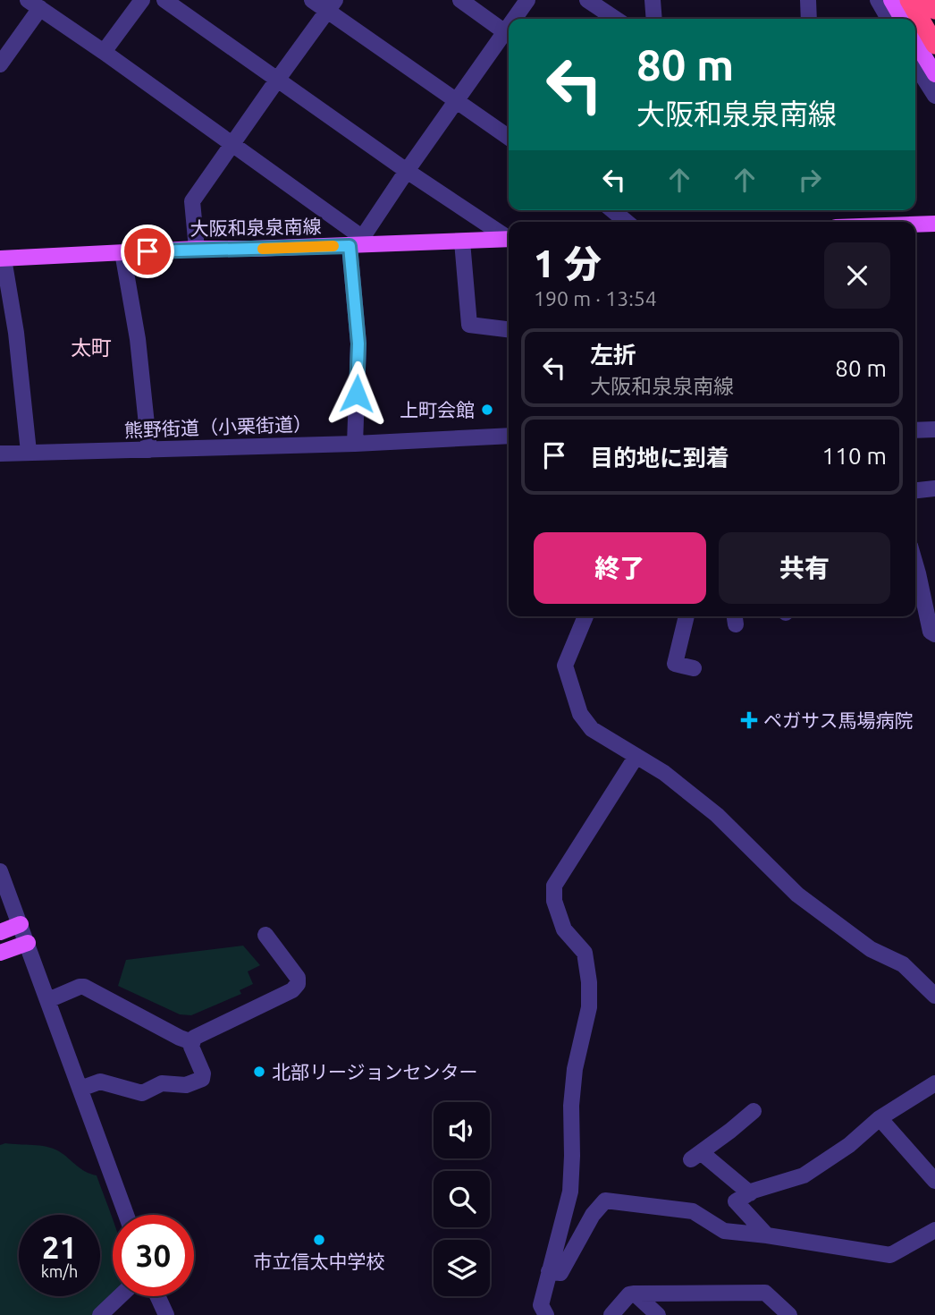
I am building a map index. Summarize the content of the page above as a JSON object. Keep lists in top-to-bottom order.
{
  "streets": {
    "main road": ["大阪和泉泉南線"],
    "street": ["熊野街道（小栗街道）"]
  },
  "districts": ["太町"],
  "places": {
    "other": ["上町会館", "北部リージョンセンター", "市立信太中学校"],
    "health": ["ペガサス馬場病院"]
  },
  "page": {
    "turn": ["80 m", "大阪和泉泉南線"],
    "heading": ["1 分", "190 m · 13:54"],
    "list": [
      {
        "name": "左折",
        "note": "大阪和泉泉南線",
        "value": "80 m"
      },
      {
        "name": "目的地に到着",
        "value": "110 m"
      }
    ],
    "buttons": ["終了", "共有"],
    "speed": "21 km/h",
    "limit": "30"
  }
}
